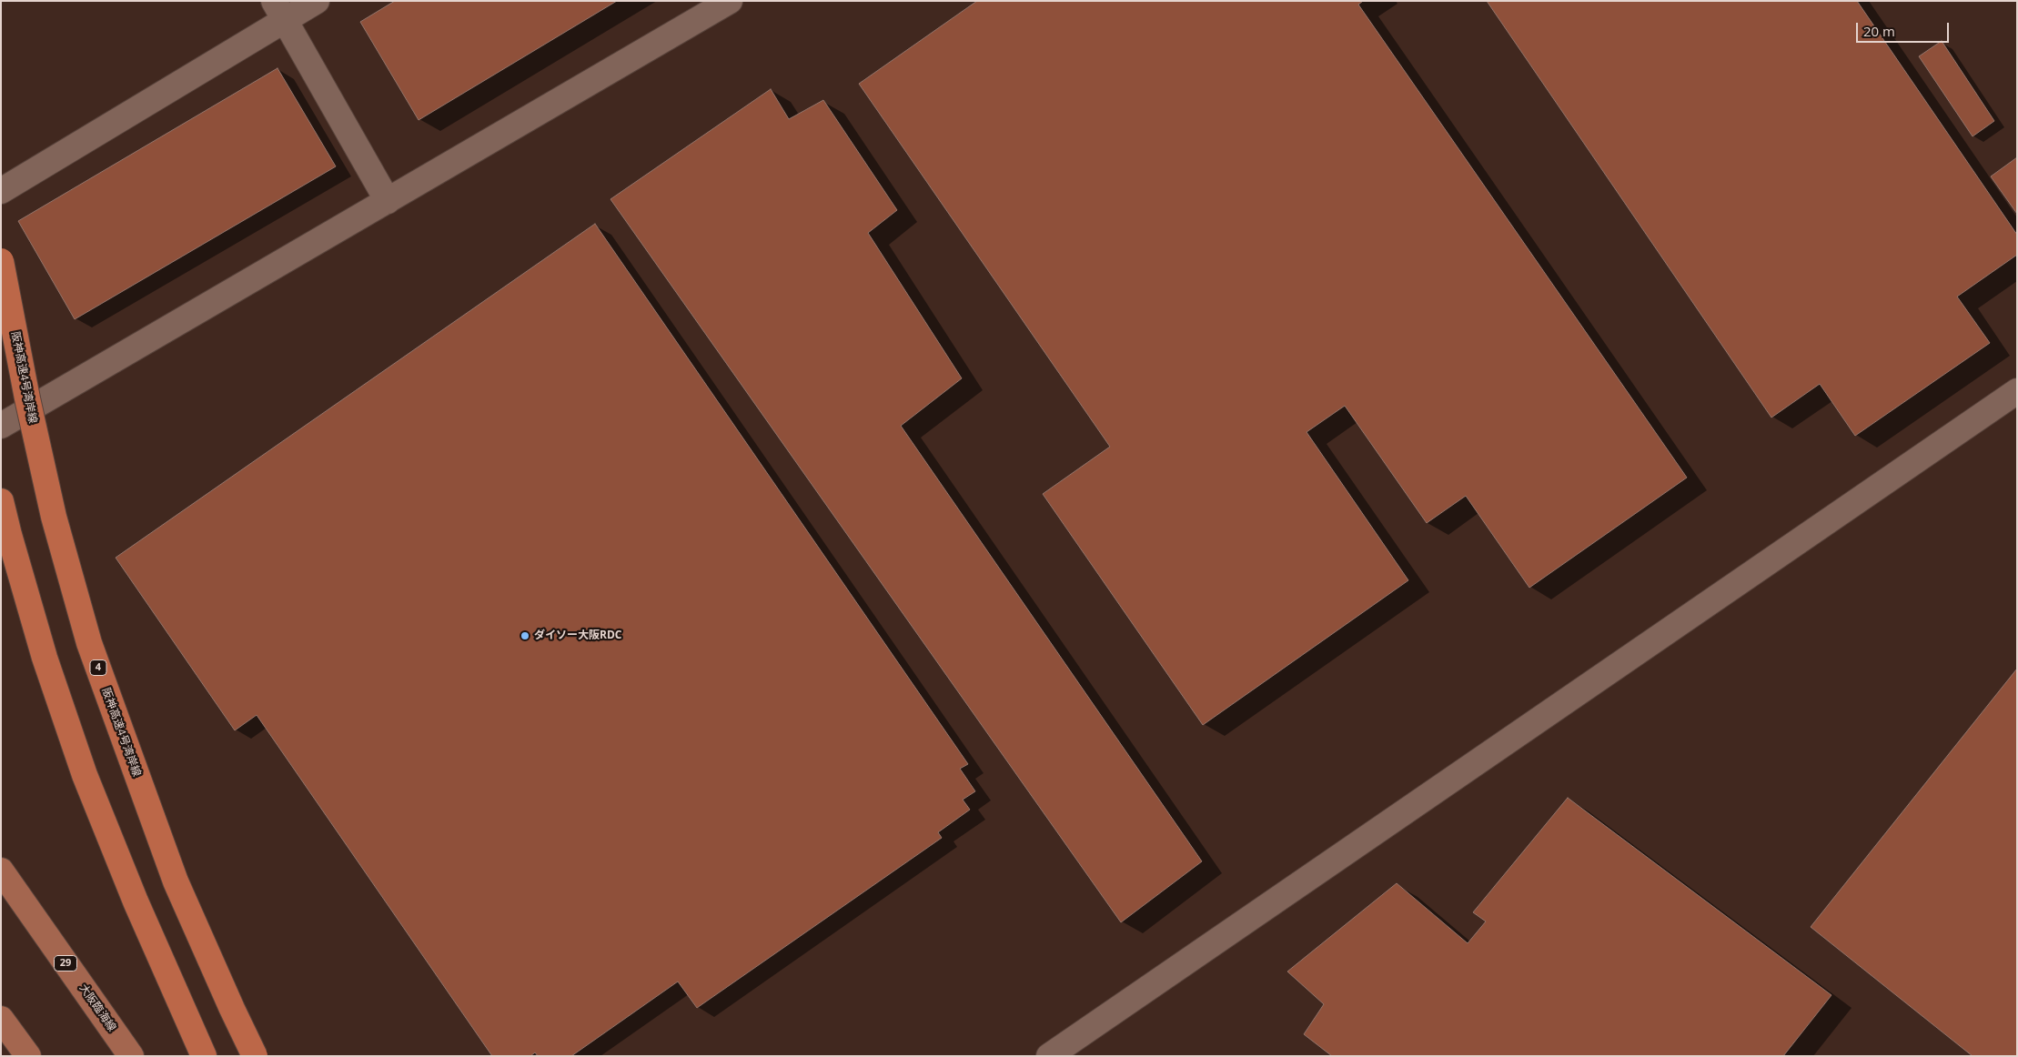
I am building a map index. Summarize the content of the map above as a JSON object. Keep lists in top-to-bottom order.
{
  "streets": {
    "highway": ["阪神高速4号湾岸線", "4"],
    "main road": ["29", "大阪臨海線"]
  },
  "places": ["ダイソー大阪RDC"],
  "scale_bar": "20 m"
}
